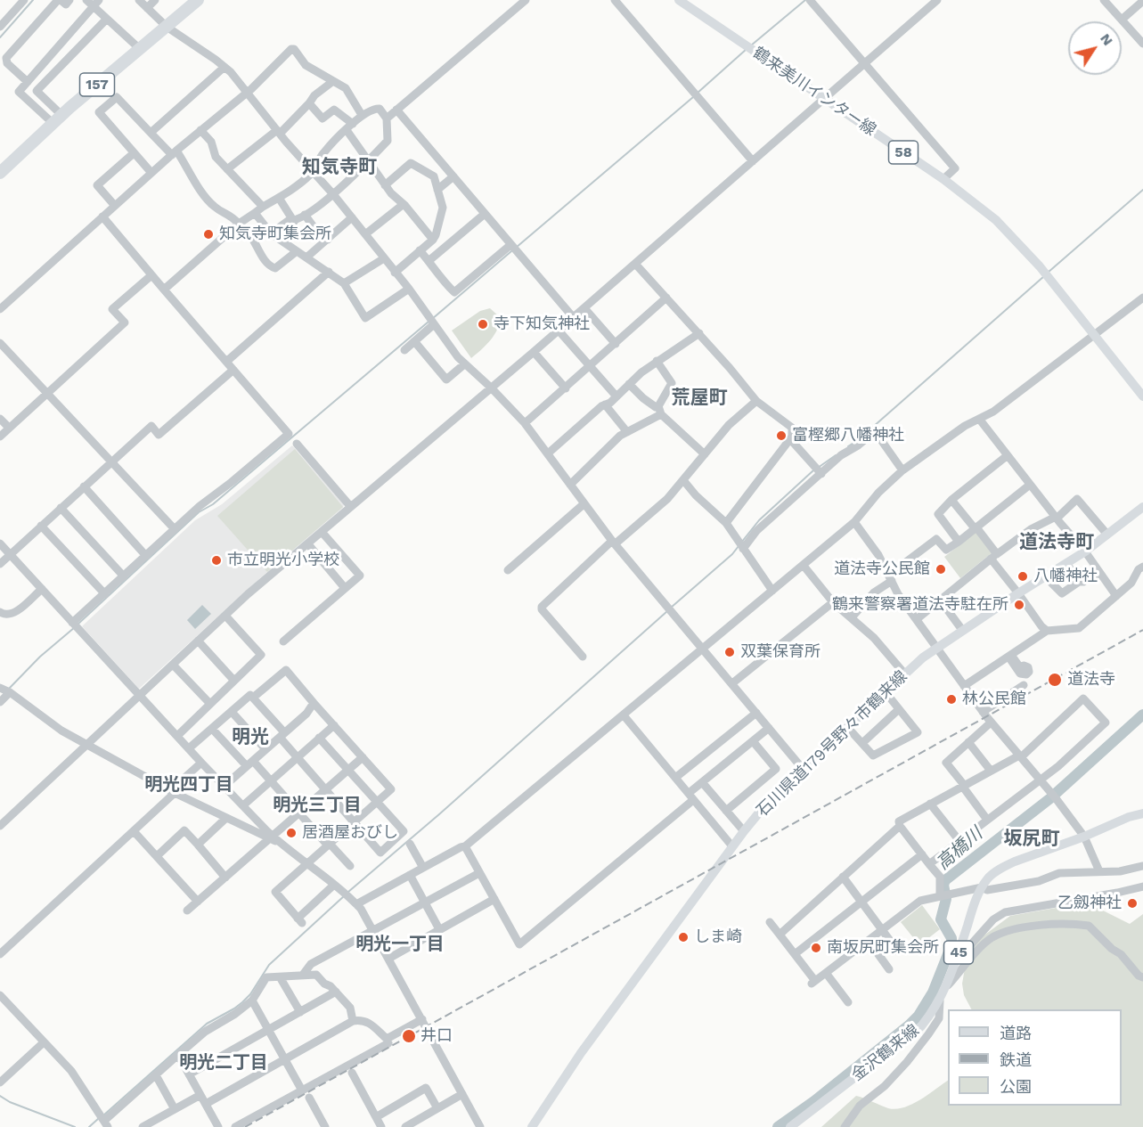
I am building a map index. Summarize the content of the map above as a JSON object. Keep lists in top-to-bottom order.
{
  "streets": {
    "highway": ["157"],
    "main road": [
      "鶴来美川インター線",
      "58",
      "石川県道179号野々市鶴来線",
      "45",
      "金沢鶴来線"
    ]
  },
  "districts": [
    "知気寺町",
    "荒屋町",
    "道法寺町",
    "明光",
    "明光四丁目",
    "明光三丁目",
    "坂尻町",
    "明光一丁目",
    "明光二丁目"
  ],
  "water": ["高橋川"],
  "places": [
    "知気寺町集会所",
    "寺下知気神社",
    "富樫郷八幡神社",
    "市立明光小学校",
    "道法寺公民館",
    "八幡神社",
    "鶴来警察署道法寺駐在所",
    "双葉保育所",
    "道法寺",
    "林公民館",
    "居酒屋おびし",
    "乙劔神社",
    "しま崎",
    "南坂尻町集会所",
    "井口"
  ],
  "legend": ["道路", "鉄道", "公園"],
  "north": "top right"
}
